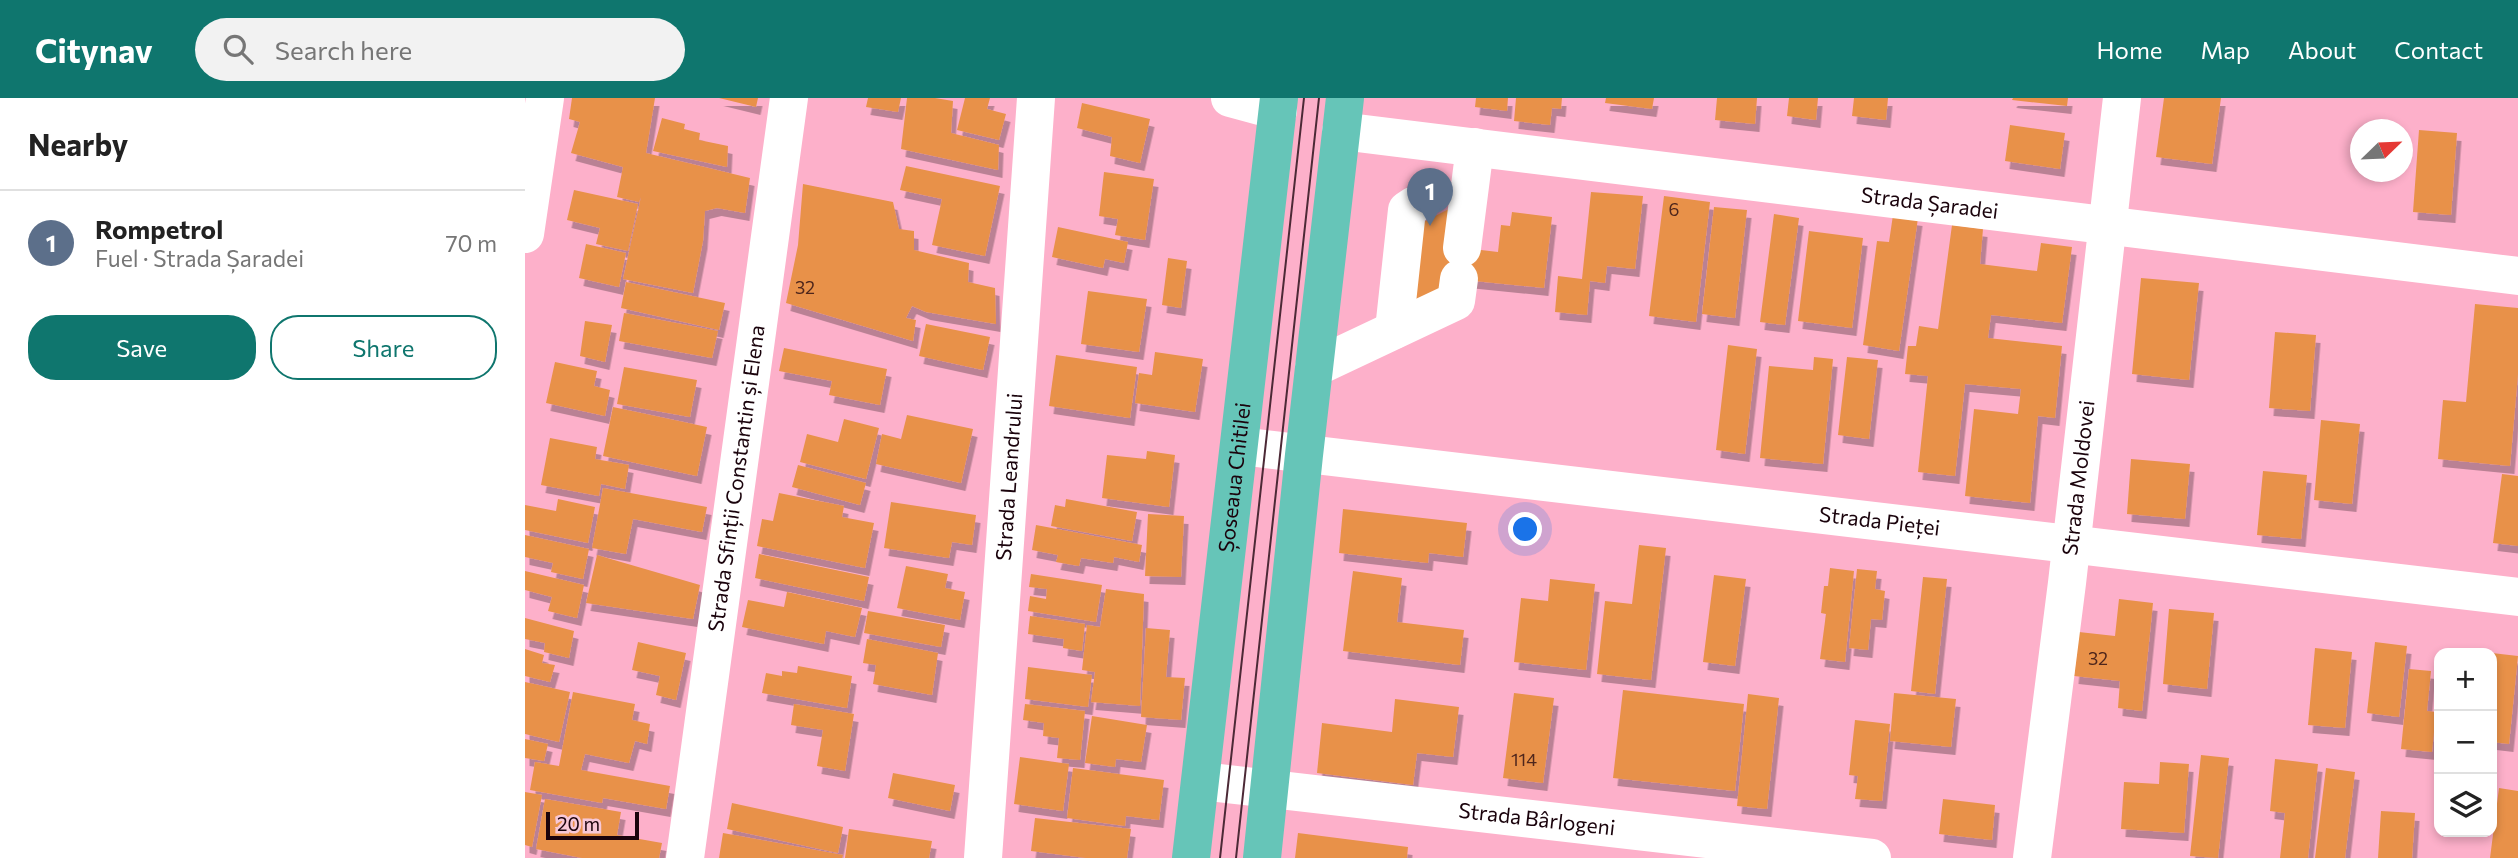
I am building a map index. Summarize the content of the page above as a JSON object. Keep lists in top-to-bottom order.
{
  "streets": {
    "main road": ["Șoseaua Chitilei"],
    "street": [
      "Strada Șaradei",
      "Strada Sfinții Constantin și Elena",
      "Strada Leandrului",
      "Strada Moldovei",
      "Strada Pieței",
      "Strada Bârlogeni"
    ]
  },
  "crossings": [
    ["Strada Șaradei", "Strada Moldovei"],
    ["Șoseaua Chitilei", "Strada Pieței"],
    ["Șoseaua Chitilei", "Strada Bârlogeni"],
    ["Strada Moldovei", "Strada Pieței"]
  ],
  "house_numbers": [
    "6",
    "32",
    "32",
    "114"
  ],
  "scale_bar": "20 m",
  "north": "top right",
  "page": {
    "header": "Citynav",
    "search": "Search here",
    "nav": [
      "Home",
      "Map",
      "About",
      "Contact"
    ],
    "heading": "Nearby",
    "pins": "1",
    "list": [
      {
        "mark": "1",
        "name": "Rompetrol",
        "note": "Fuel · Strada Șaradei",
        "value": "70 m"
      }
    ],
    "buttons": ["Save", "Share"],
    "map_buttons": ["+", "−"],
    "scale": "20 m"
  }
}
